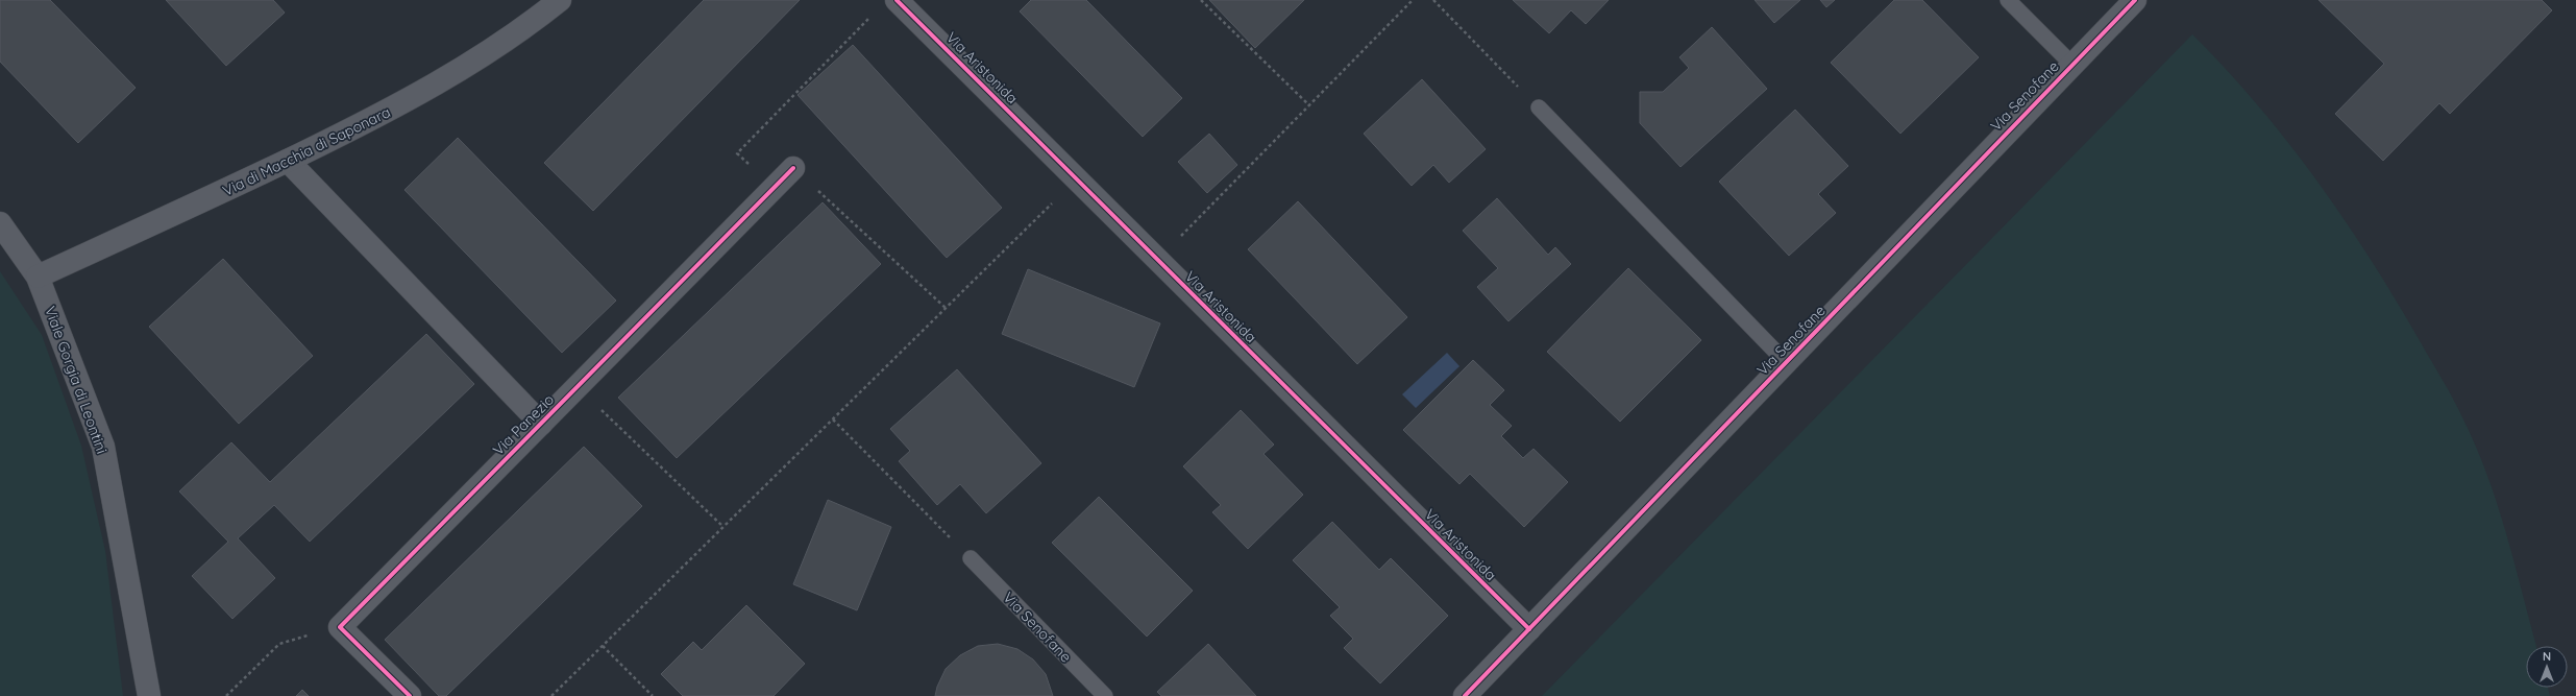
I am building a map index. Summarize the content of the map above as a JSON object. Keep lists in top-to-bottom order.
{
  "streets": {
    "street": [
      "Via Aristonida",
      "Via Senofane",
      "Via di Macchia di Saponara",
      "Viale Gorgia di Leontini",
      "Via Panezio"
    ]
  },
  "crossings": [
    ["Via Aristonida", "Via Senofane"],
    ["Via di Macchia di Saponara", "Viale Gorgia di Leontini"],
    ["Via di Macchia di Saponara", "Via Panezio"]
  ],
  "north": "top"
}
